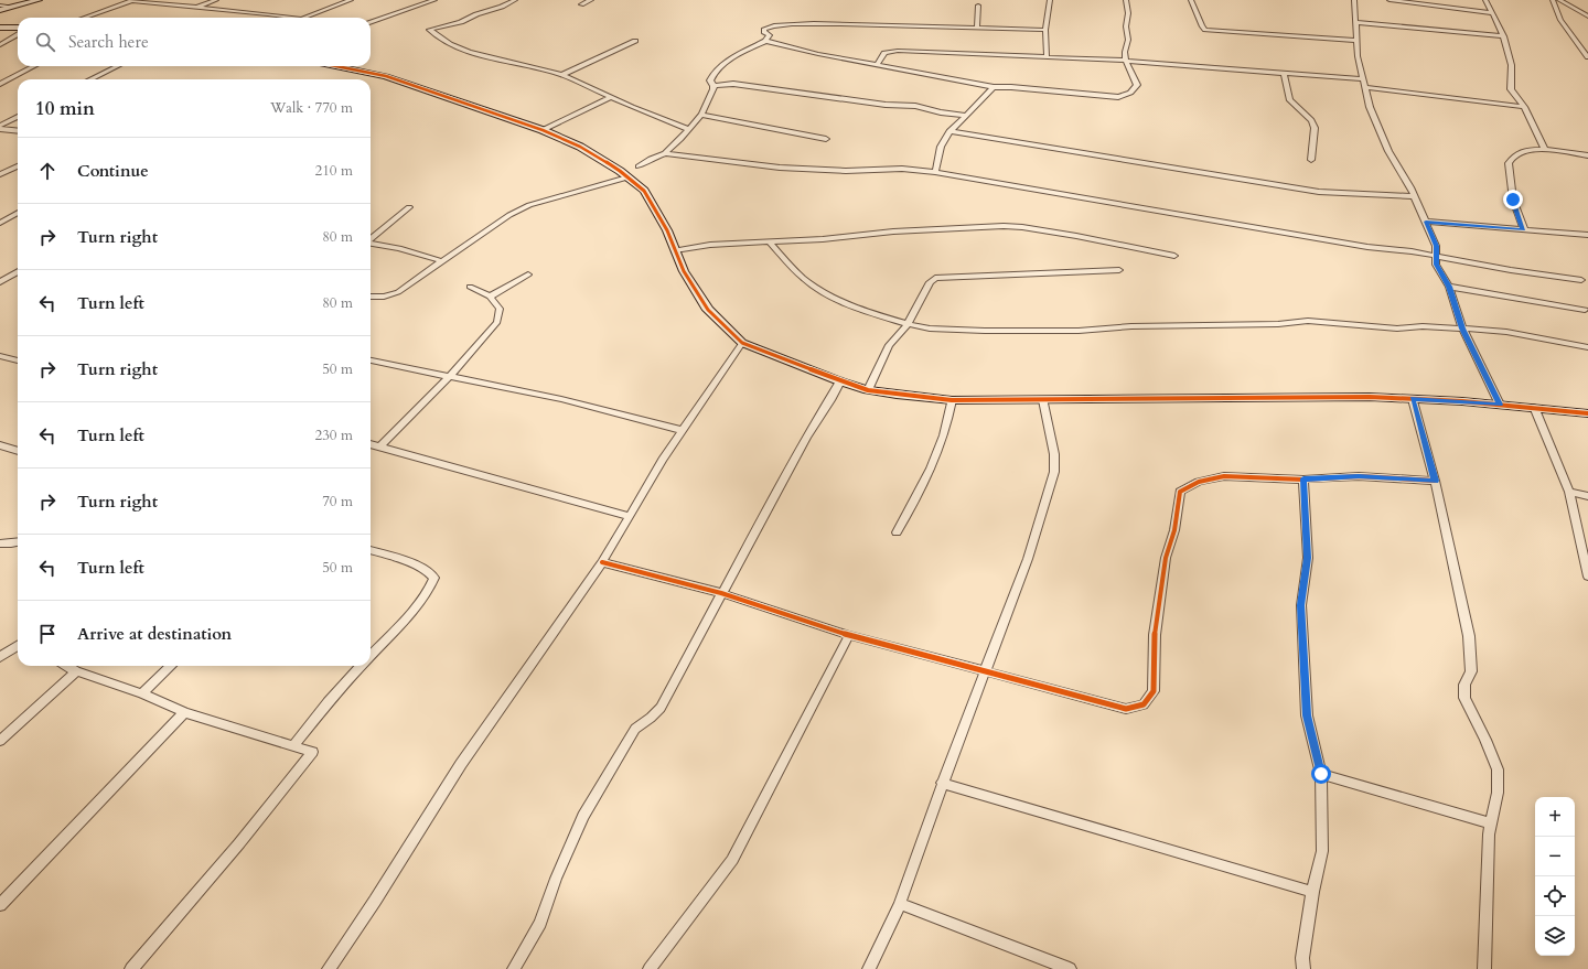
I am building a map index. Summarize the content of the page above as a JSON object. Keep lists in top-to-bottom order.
{
  "page": {
    "search": "Search here",
    "heading": ["10 min", "Walk · 770 m"],
    "list": [
      ["Continue", "210 m"],
      ["Turn right", "80 m"],
      ["Turn left", "80 m"],
      ["Turn right", "50 m"],
      ["Turn left", "230 m"],
      ["Turn right", "70 m"],
      ["Turn left", "50 m"],
      "Arrive at destination"
    ],
    "map_buttons": ["+", "−"]
  }
}
